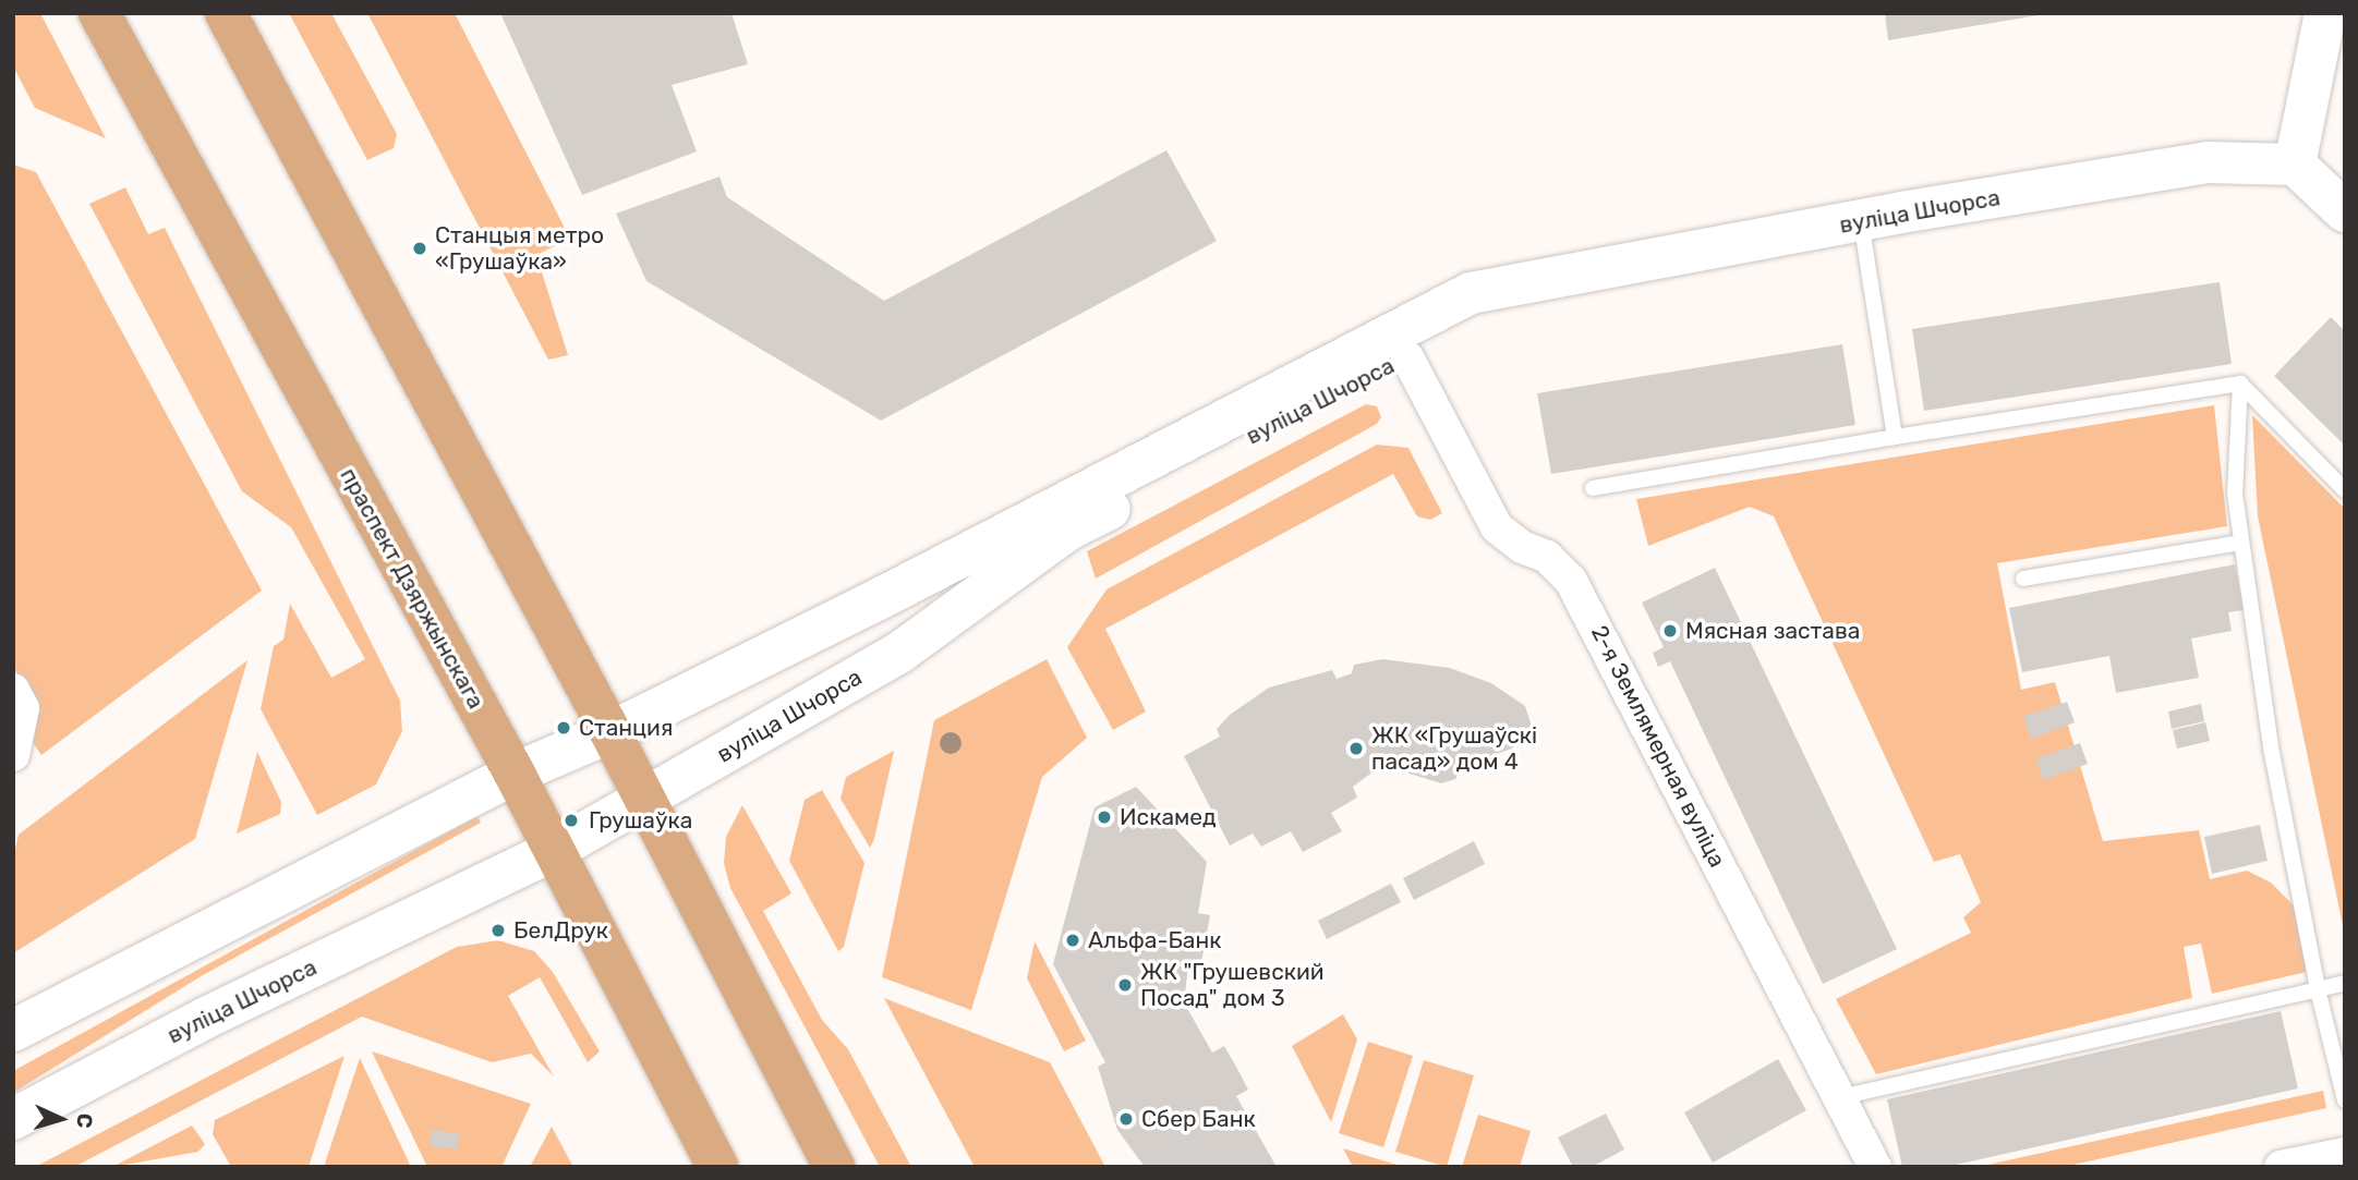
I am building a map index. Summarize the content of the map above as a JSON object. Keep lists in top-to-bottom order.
{
  "streets": {
    "main road": ["праспект Дзяржынскага"],
    "street": ["вуліца Шчорса", "2-я Землямерная вуліца"]
  },
  "crossings": [
    ["вуліца Шчорса", "праспект Дзяржынскага"],
    ["вуліца Шчорса", "2-я Землямерная вуліца"]
  ],
  "places": [
    "Станцыя метро «Грушаўка»",
    "Мясная застава",
    "Станция",
    "ЖК «Грушаўскі пасад» дом 4",
    "Искамед",
    "Грушаўка",
    "БелДрук",
    "Альфа-Банк",
    "ЖК \"Грушевский Посад\" дом 3",
    "Сбер Банк"
  ],
  "north": "right"
}
